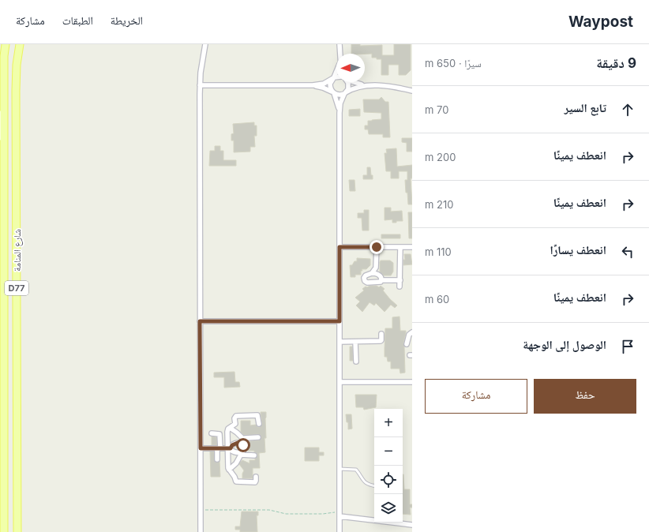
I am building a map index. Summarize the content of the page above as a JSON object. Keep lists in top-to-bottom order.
{
  "streets": {
    "main road": ["شارع المنامة", "D77"]
  },
  "north": "left",
  "page": {
    "header": "Waypost",
    "nav": ["الخريطة", "الطبقات", "مشاركة"],
    "heading": ["9 دقيقة", "سيرًا · 650 m"],
    "list": [
      ["تابع السير", "70 m"],
      ["انعطف يمينًا", "200 m"],
      ["انعطف يمينًا", "210 m"],
      ["انعطف يسارًا", "110 m"],
      ["انعطف يمينًا", "60 m"],
      "الوصول إلى الوجهة"
    ],
    "buttons": ["حفظ", "مشاركة"],
    "map_buttons": ["+", "−"]
  }
}
